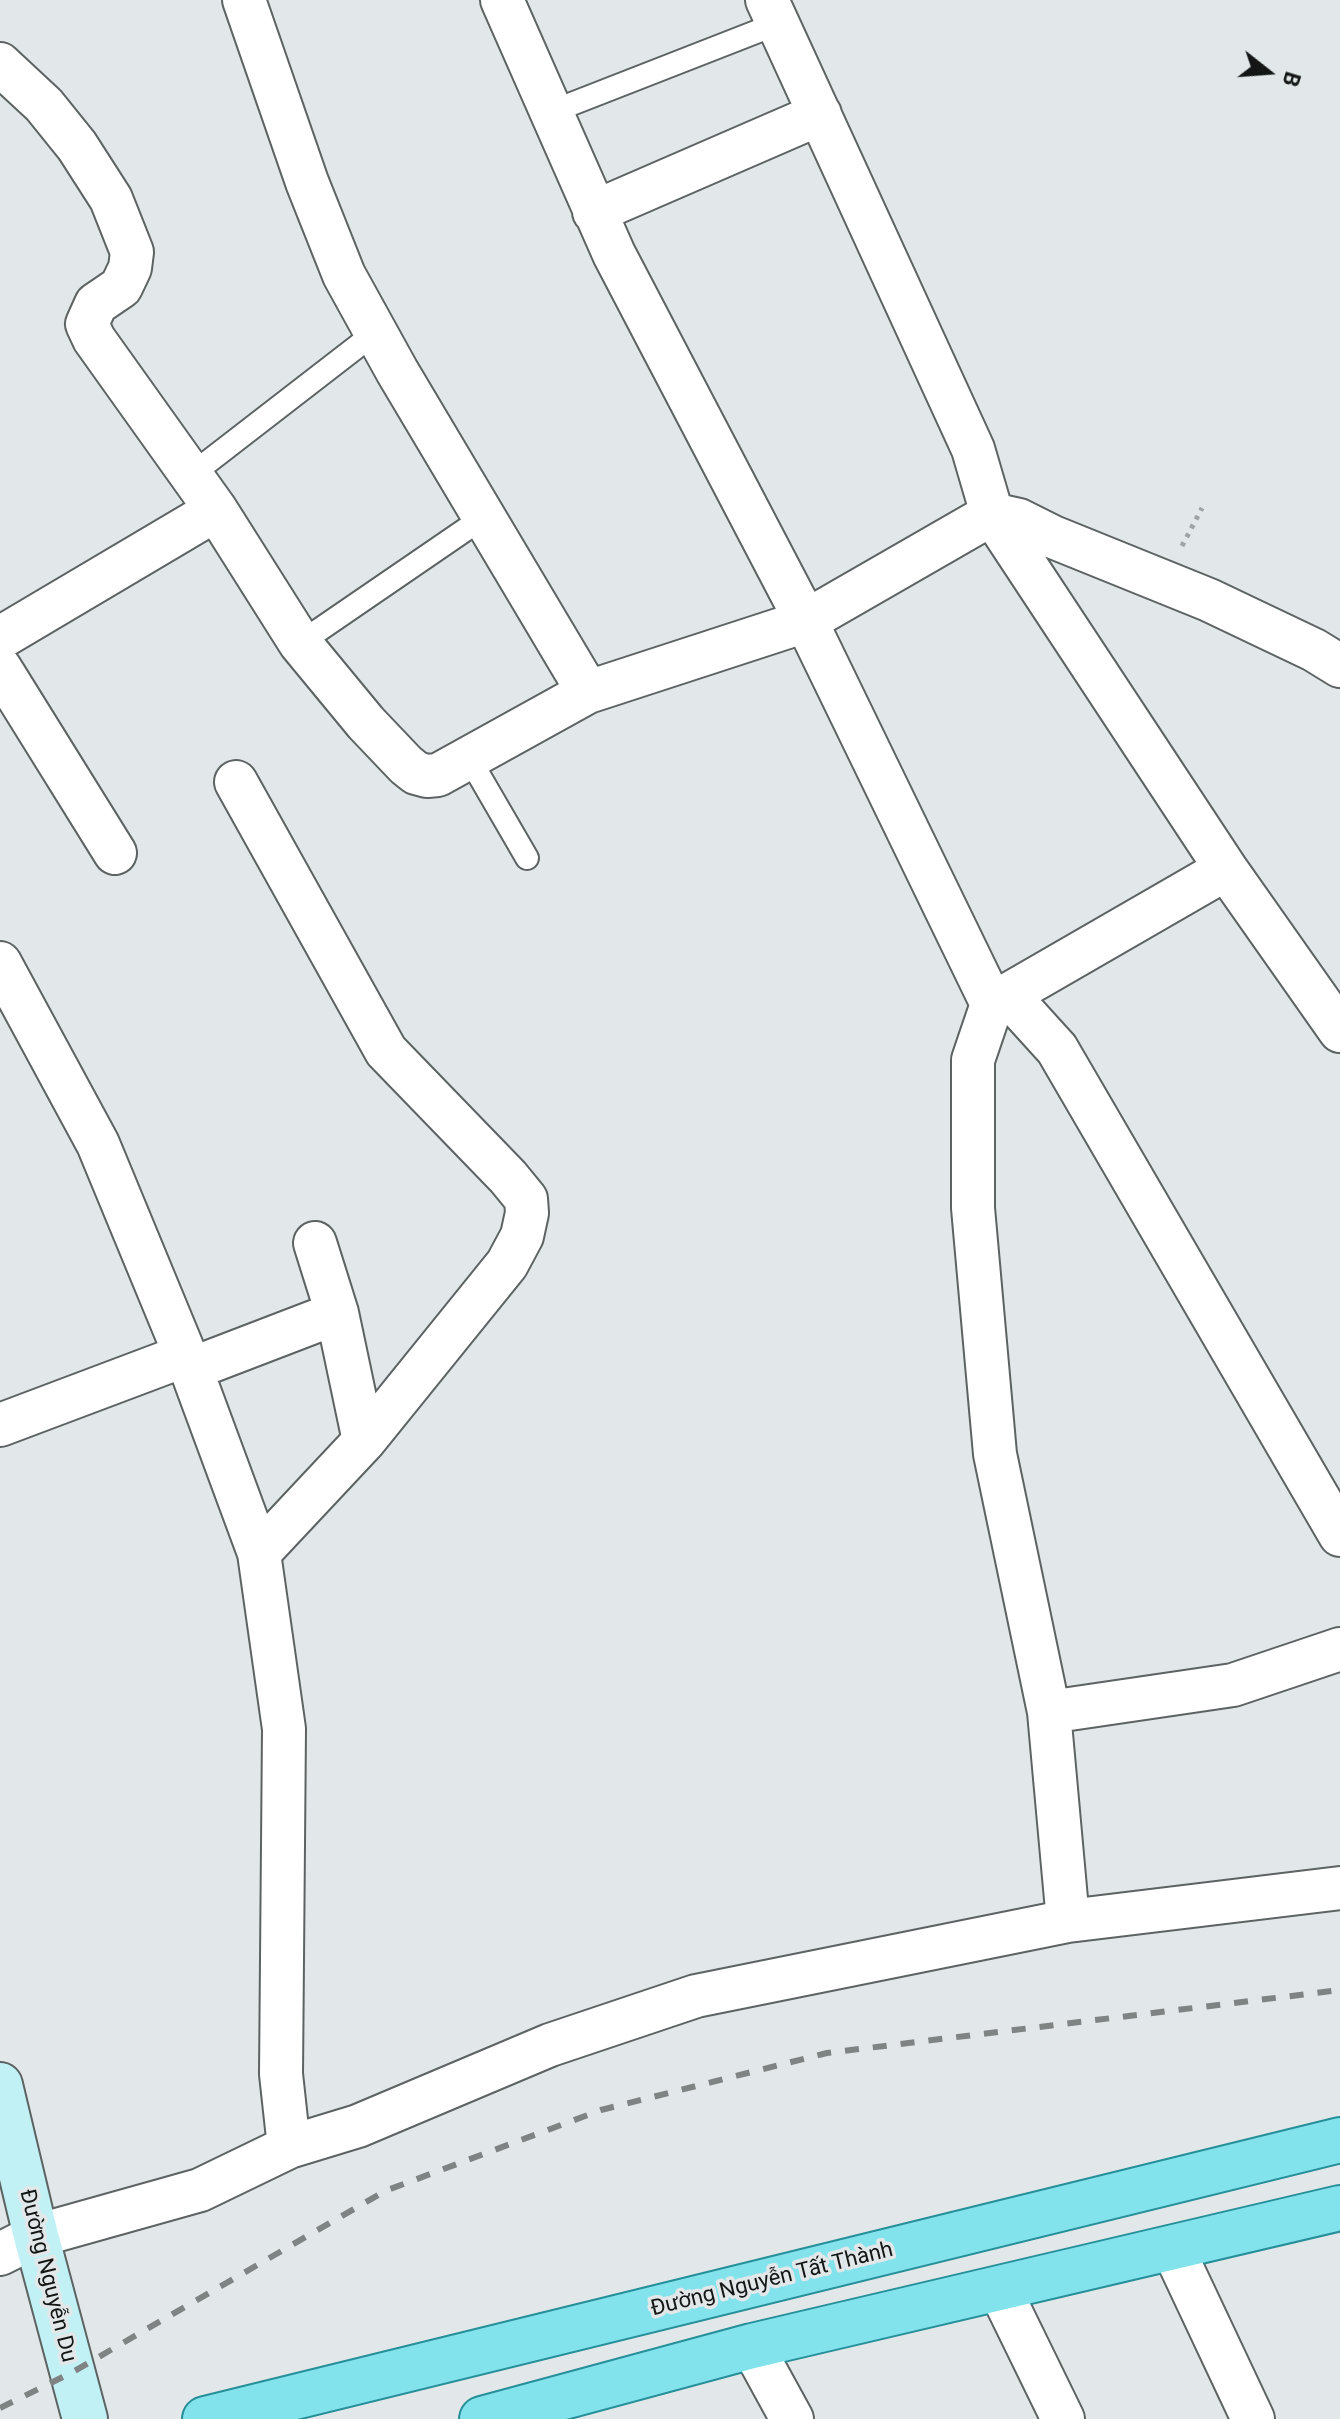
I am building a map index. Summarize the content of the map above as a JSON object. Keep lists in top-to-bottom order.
{
  "streets": {
    "main road": ["Đường Nguyễn Tất Thành"],
    "street": ["Đường Nguyễn Du"]
  },
  "north": "right"
}
